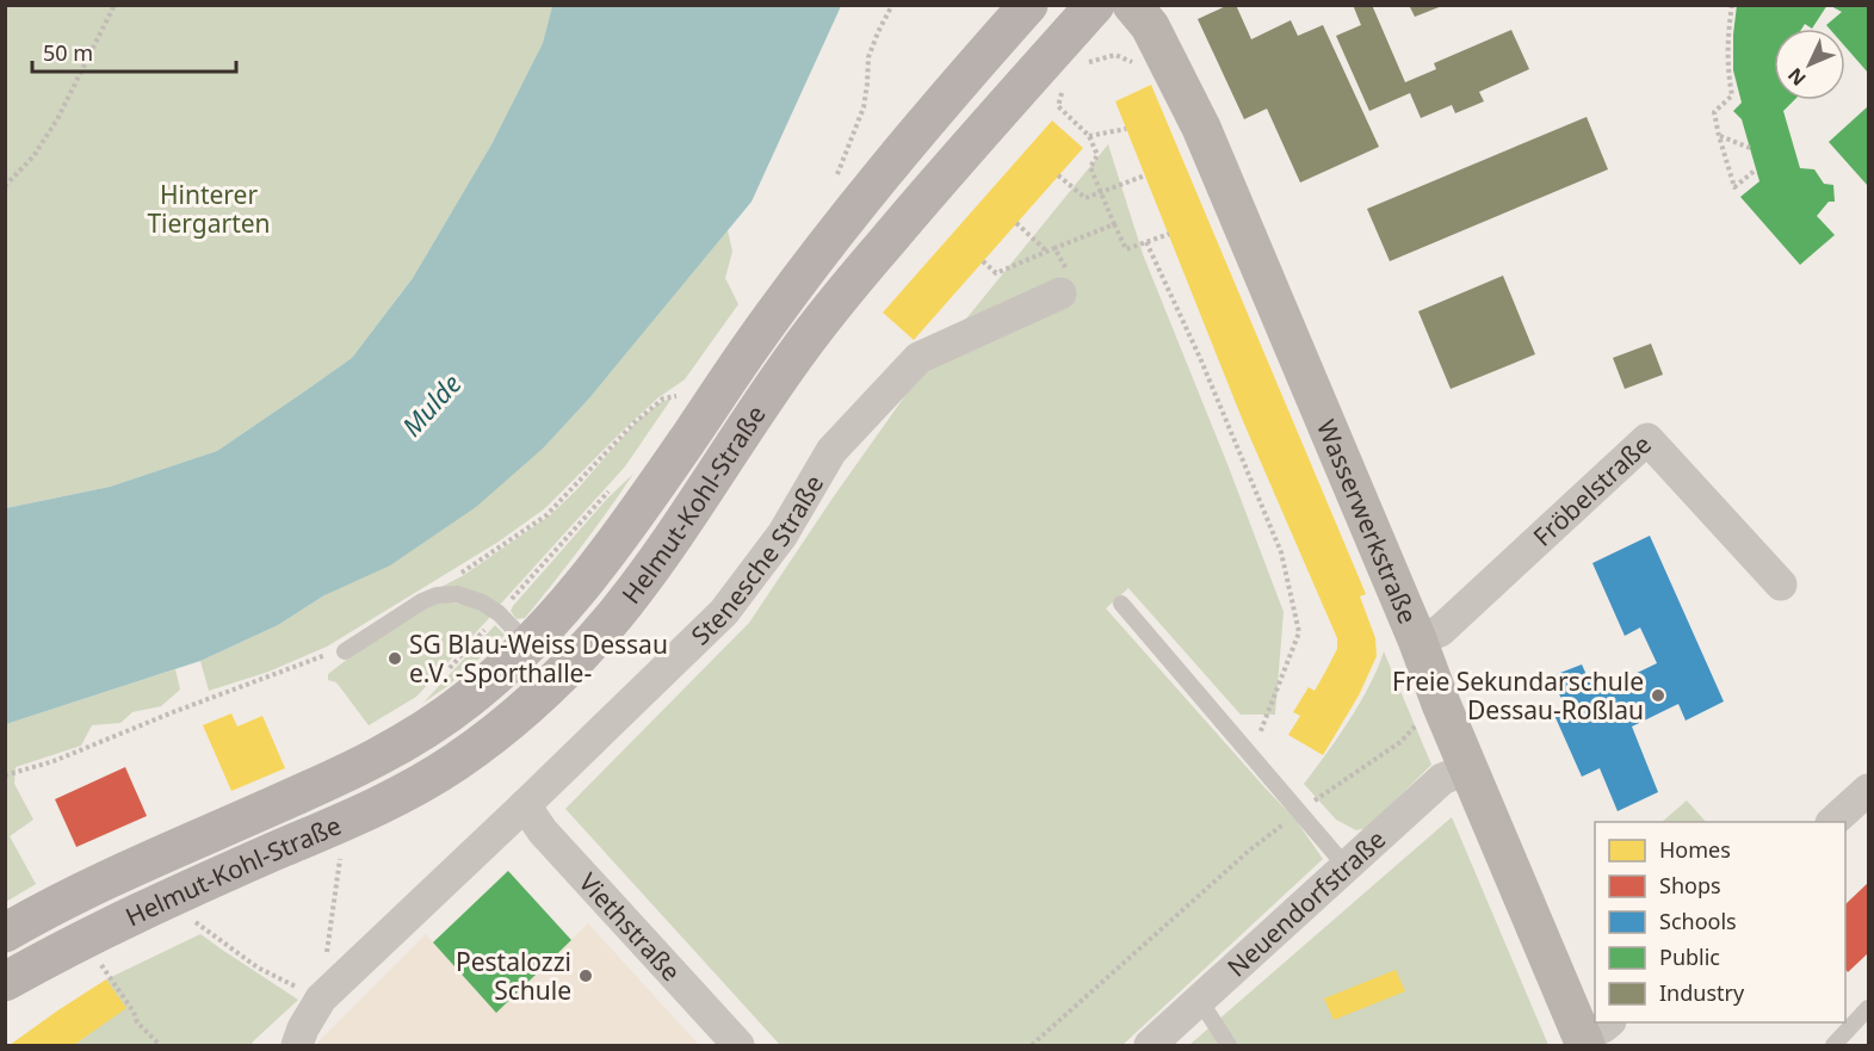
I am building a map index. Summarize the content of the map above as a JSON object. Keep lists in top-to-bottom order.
{
  "streets": {
    "main road": ["Helmut-Kohl-Straße"],
    "street": [
      "Fröbelstraße",
      "Wasserwerkstraße",
      "Stenesche Straße",
      "Neuendorfstraße",
      "Viethstraße"
    ]
  },
  "crossings": [
    ["Fröbelstraße", "Wasserwerkstraße"],
    ["Wasserwerkstraße", "Neuendorfstraße"],
    ["Stenesche Straße", "Viethstraße"]
  ],
  "water": ["Mulde"],
  "parks": ["Hinterer Tiergarten"],
  "places": ["SG Blau-Weiss Dessau e.V. -Sporthalle-", "Freie Sekundarschule Dessau-Roßlau", "Pestalozzi Schule"],
  "legend": [
    "Homes",
    "Shops",
    "Schools",
    "Public",
    "Industry"
  ],
  "scale_bar": "50 m",
  "north": "bottom left"
}
